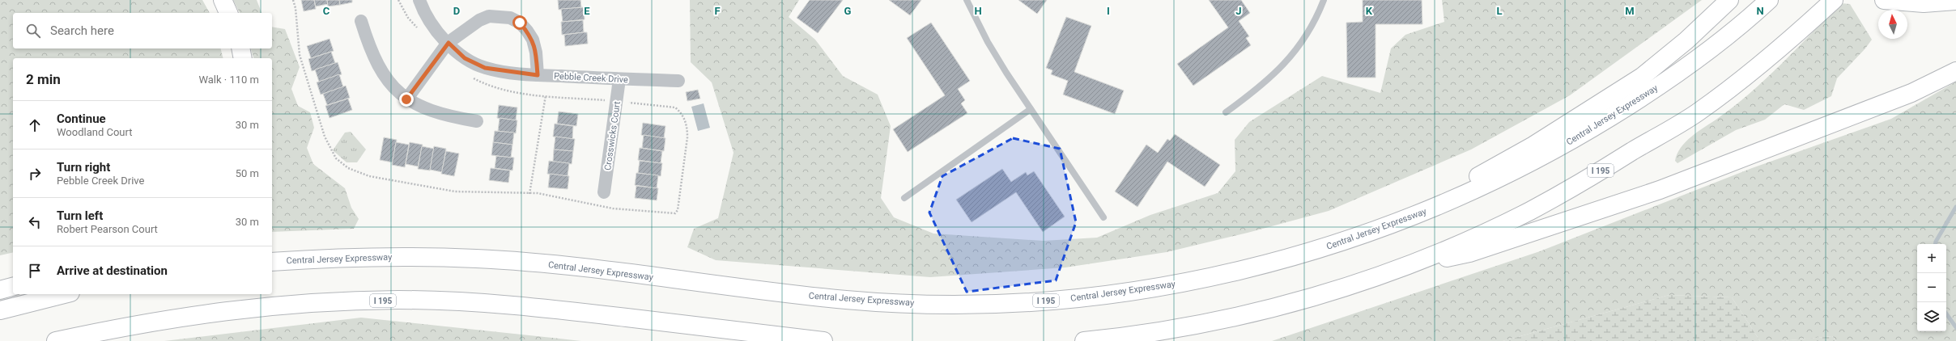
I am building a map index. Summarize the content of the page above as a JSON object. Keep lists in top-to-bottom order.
{
  "streets": {
    "main road": ["Central Jersey Expressway", "I 195"],
    "street": ["Pebble Creek Drive", "Crosswicks Court"]
  },
  "crossings": [
    ["Pebble Creek Drive", "Crosswicks Court"]
  ],
  "north": "top",
  "page": {
    "search": "Search here",
    "heading": ["2 min", "Walk · 110 m"],
    "list": [
      ["Continue", "Woodland Court", "30 m"],
      ["Turn right", "Pebble Creek Drive", "50 m"],
      ["Turn left", "Robert Pearson Court", "30 m"],
      "Arrive at destination"
    ],
    "map_buttons": ["+", "−"]
  },
  "grid": {
    "columns": [
      "C",
      "D",
      "E",
      "F",
      "G",
      "H",
      "I",
      "J",
      "K",
      "L",
      "M",
      "N"
    ]
  }
}
